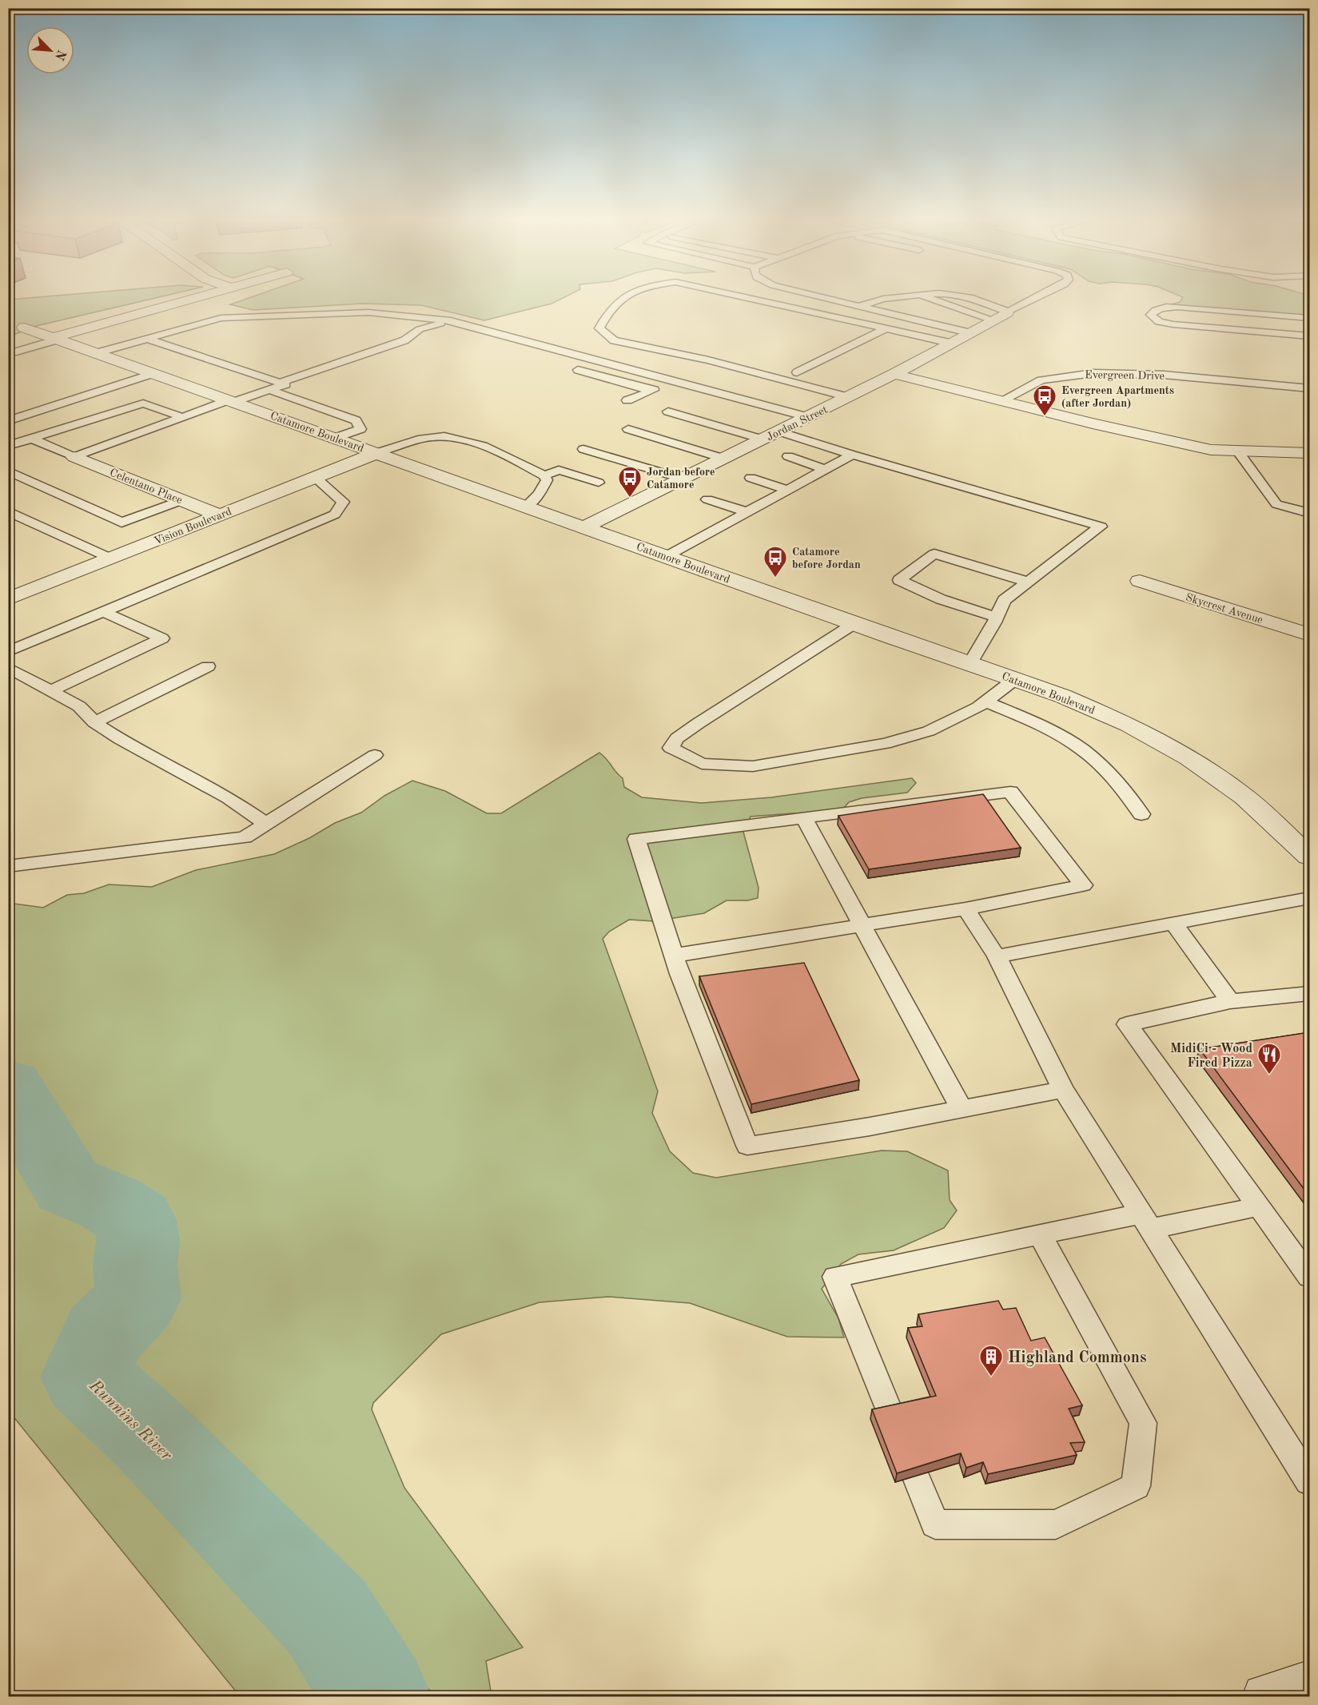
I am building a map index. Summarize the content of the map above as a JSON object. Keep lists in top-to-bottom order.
{
  "streets": {
    "street": [
      "Jordan Street",
      "Catamore Boulevard",
      "Celentano Place",
      "Vision Boulevard",
      "Skycrest Avenue"
    ],
    "lane": ["Evergreen Drive"]
  },
  "crossings": [
    ["Jordan Street", "Catamore Boulevard"],
    ["Catamore Boulevard", "Vision Boulevard"],
    ["Celentano Place", "Vision Boulevard"]
  ],
  "water": ["Runnins River"],
  "places": {
    "bus stop": ["Evergreen Apartments (after Jordan)", "Jordan before Catamore", "Catamore before Jordan"],
    "restaurant": ["MidiCi - Wood Fired Pizza"],
    "building": ["Highland Commons"]
  },
  "north": "bottom right"
}
